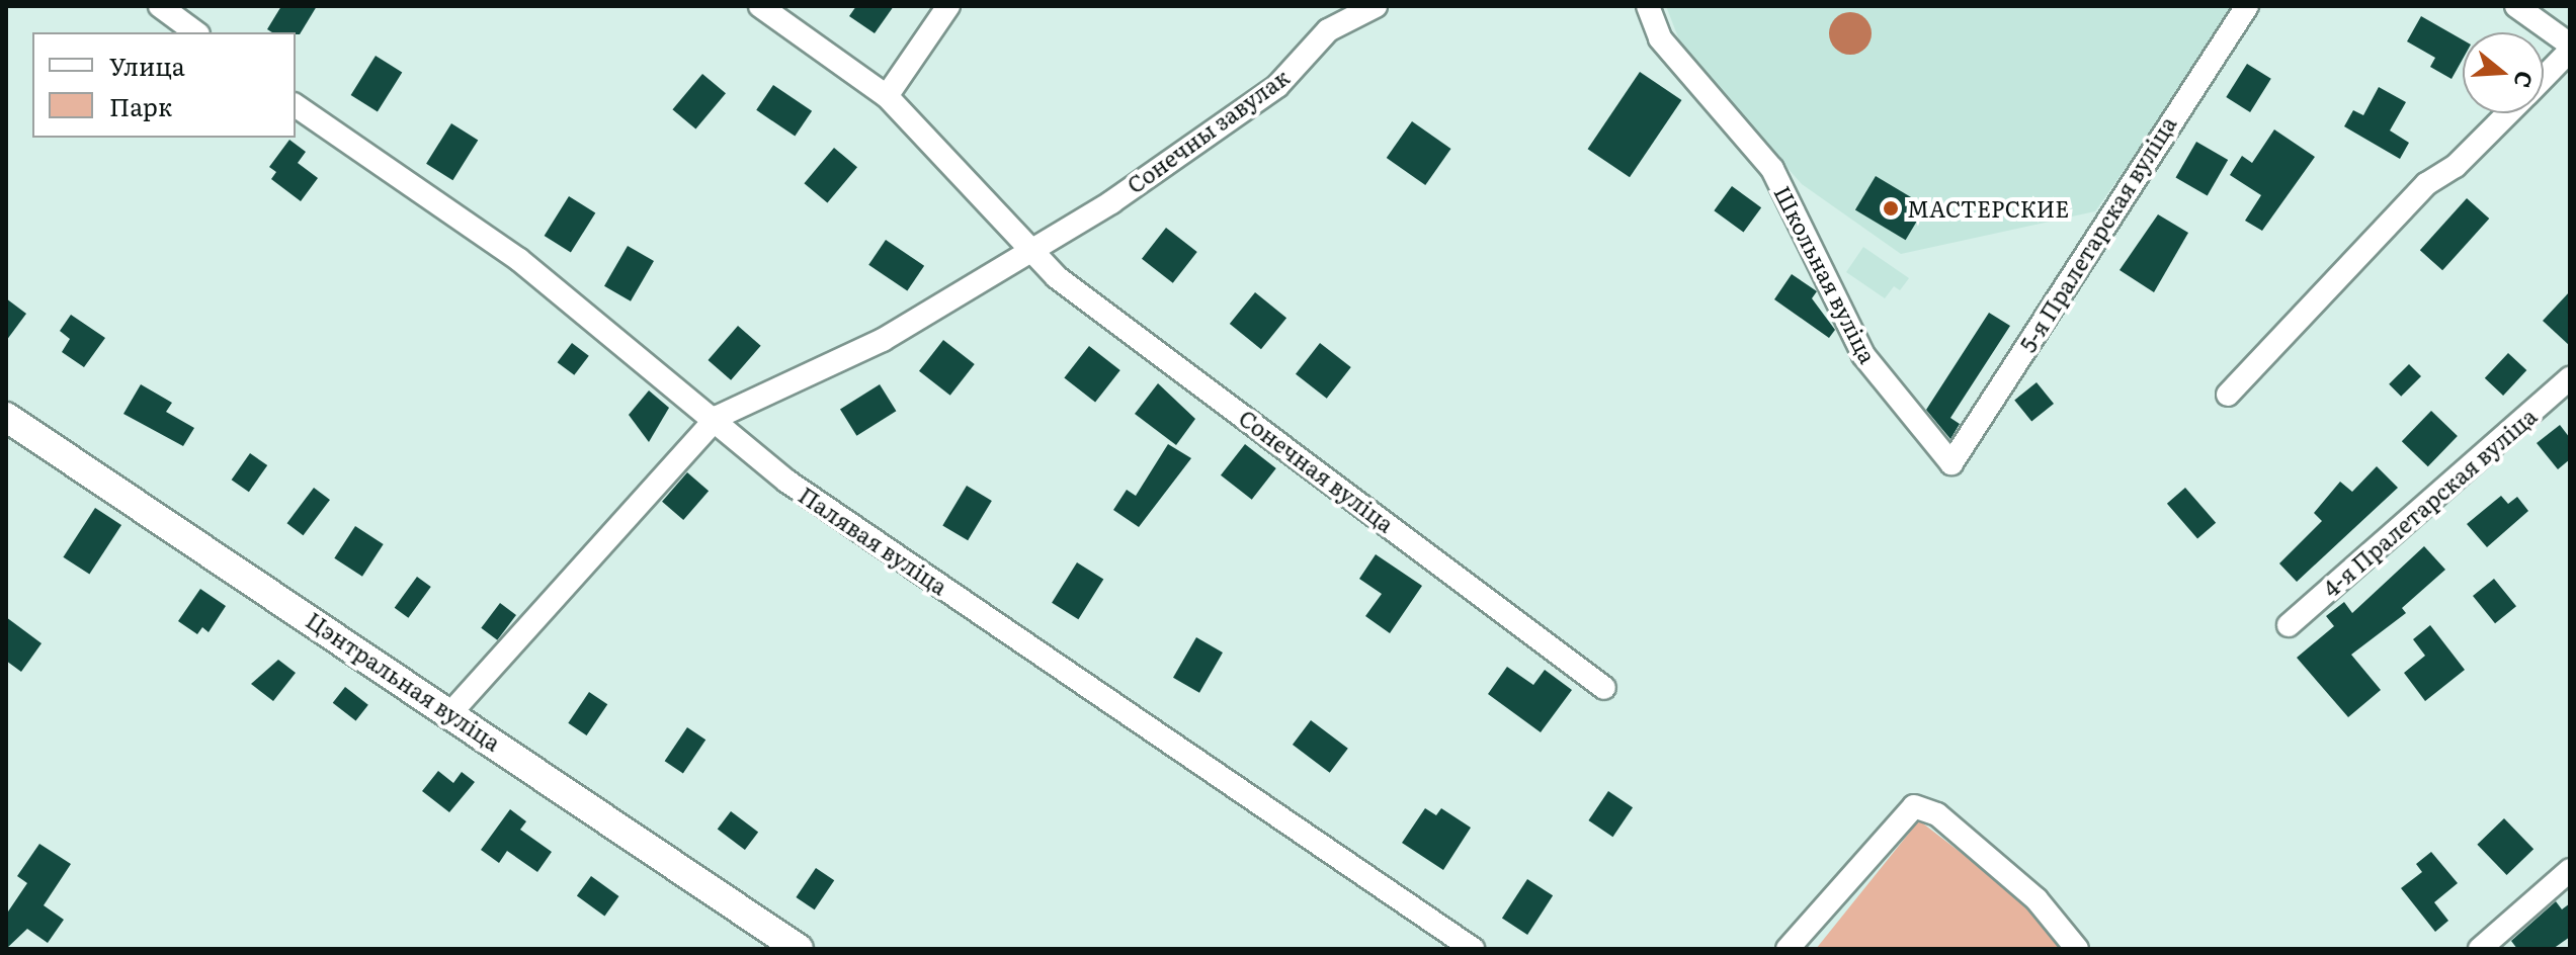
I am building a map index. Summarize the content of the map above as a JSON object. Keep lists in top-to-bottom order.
{
  "streets": {
    "street": [
      "Сонечны завулак",
      "5-я Пралетарская вуліца",
      "Школьная вуліца",
      "Сонечная вуліца",
      "4-я Пралетарская вуліца",
      "Палявая вуліца",
      "Цэнтральная вуліца"
    ]
  },
  "crossings": [
    ["Сонечны завулак", "Сонечная вуліца"],
    ["Сонечны завулак", "Палявая вуліца"],
    ["5-я Пралетарская вуліца", "Школьная вуліца"]
  ],
  "places": ["МАСТЕРСКИЕ"],
  "legend": ["Улица", "Парк"],
  "north": "right"
}
